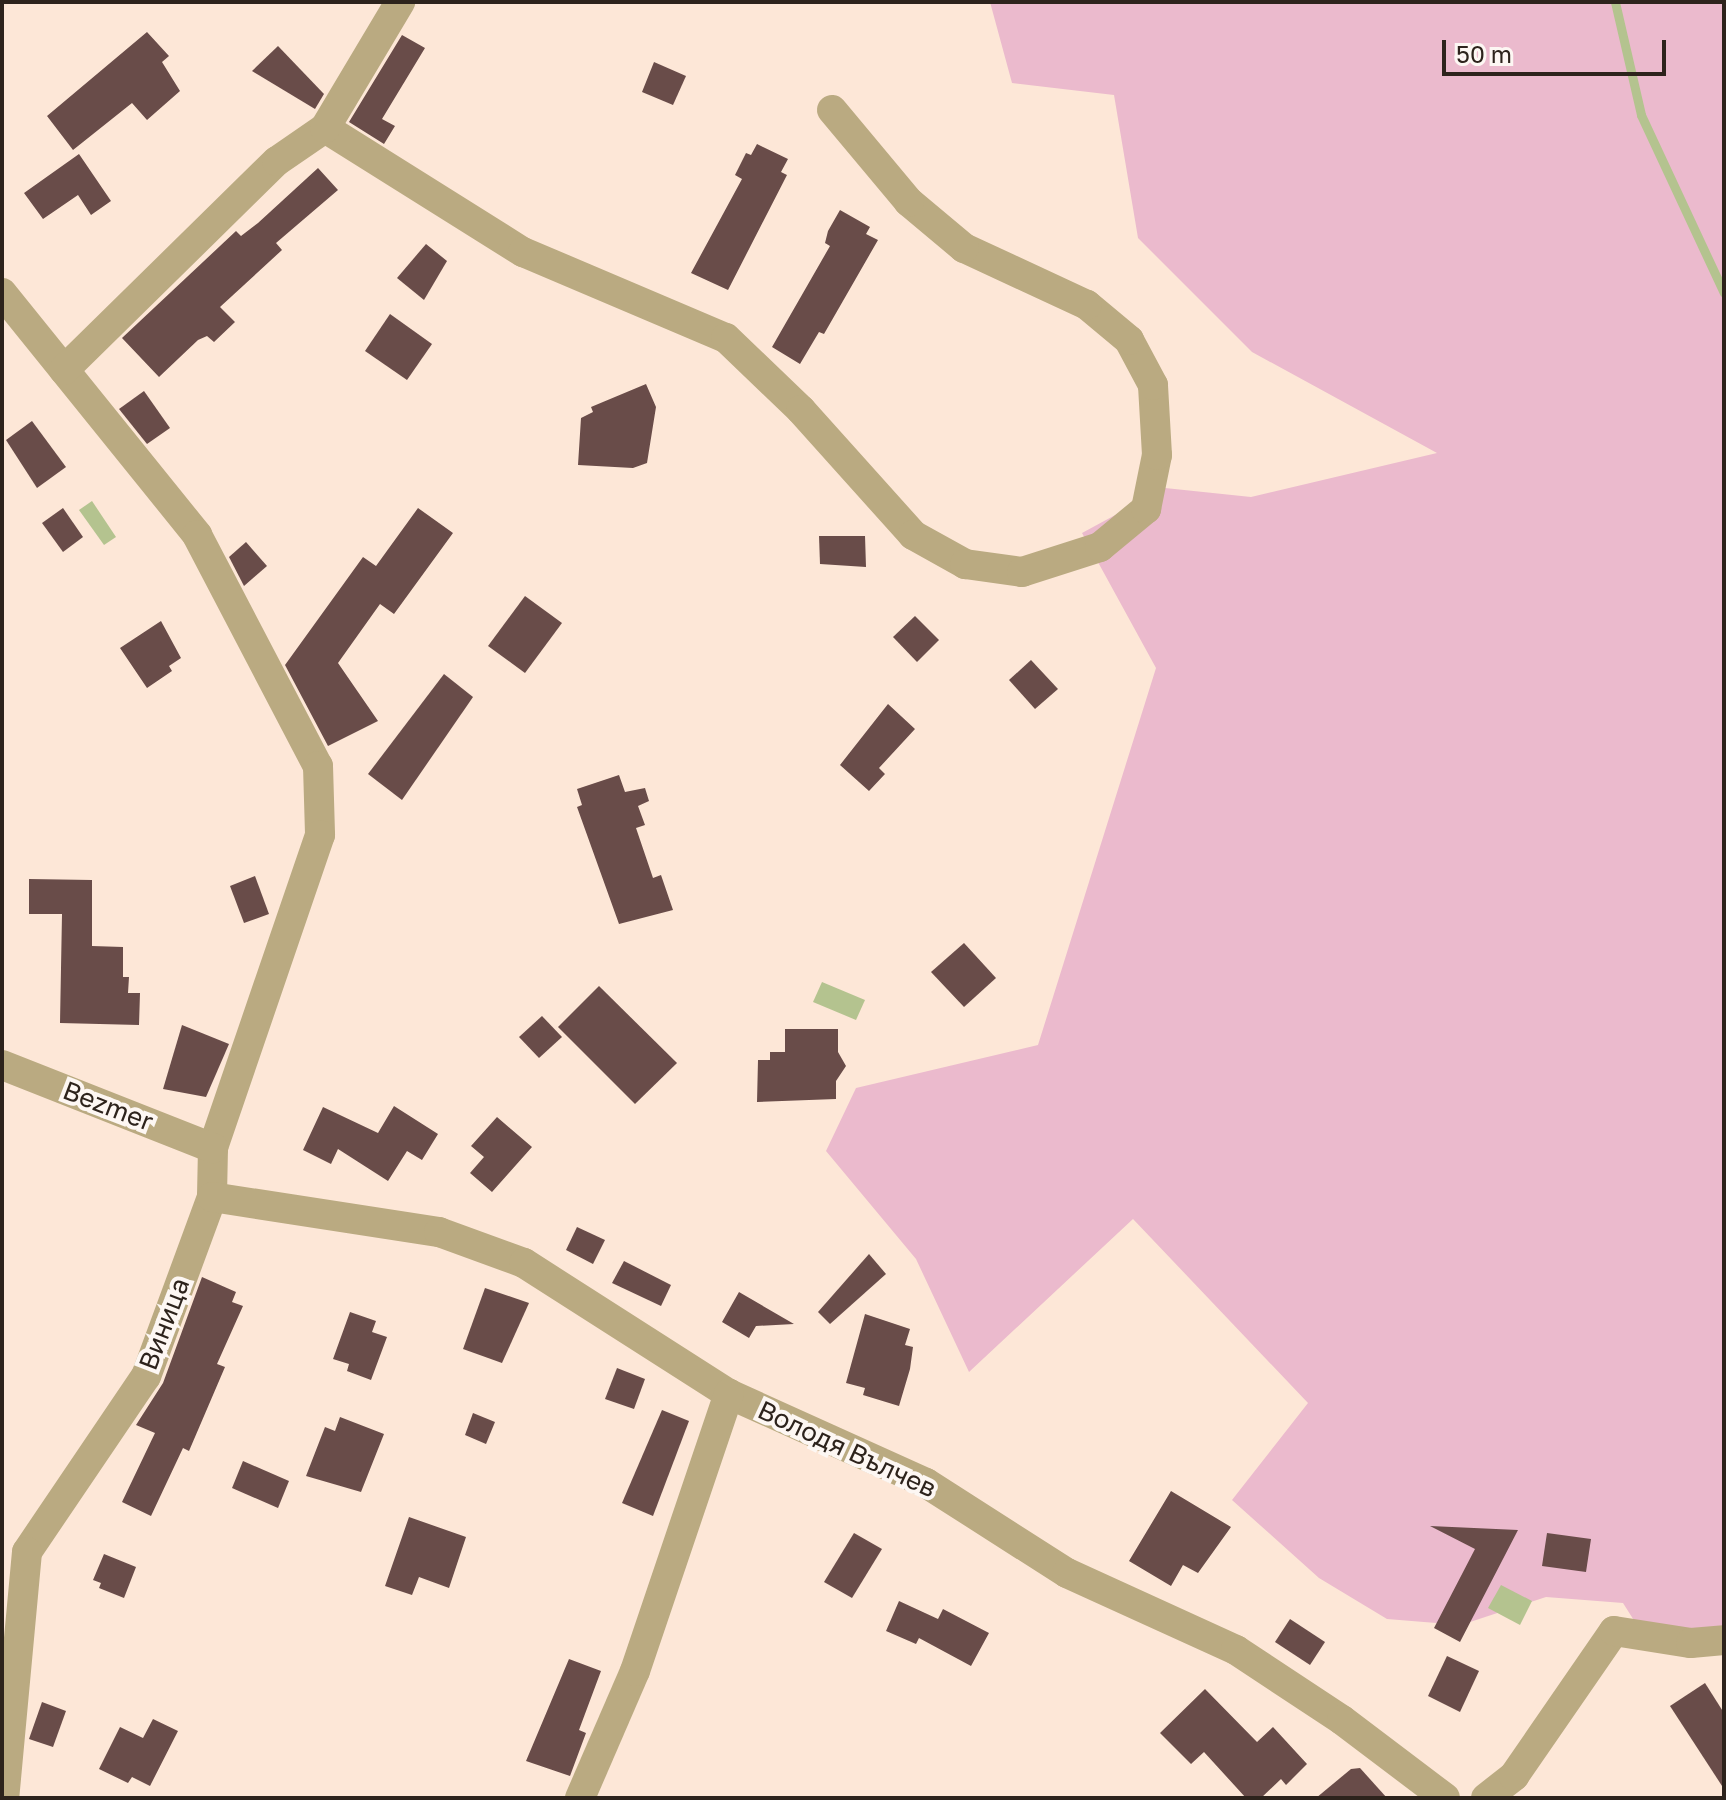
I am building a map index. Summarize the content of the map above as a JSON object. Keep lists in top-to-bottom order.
{
  "streets": {
    "street": ["Bezmer", "Виница", "Володя Вълчев"]
  },
  "crossings": [
    ["Bezmer", "Виница"],
    ["Виница", "Володя Вълчев"]
  ],
  "scale_bar": "50 m"
}
